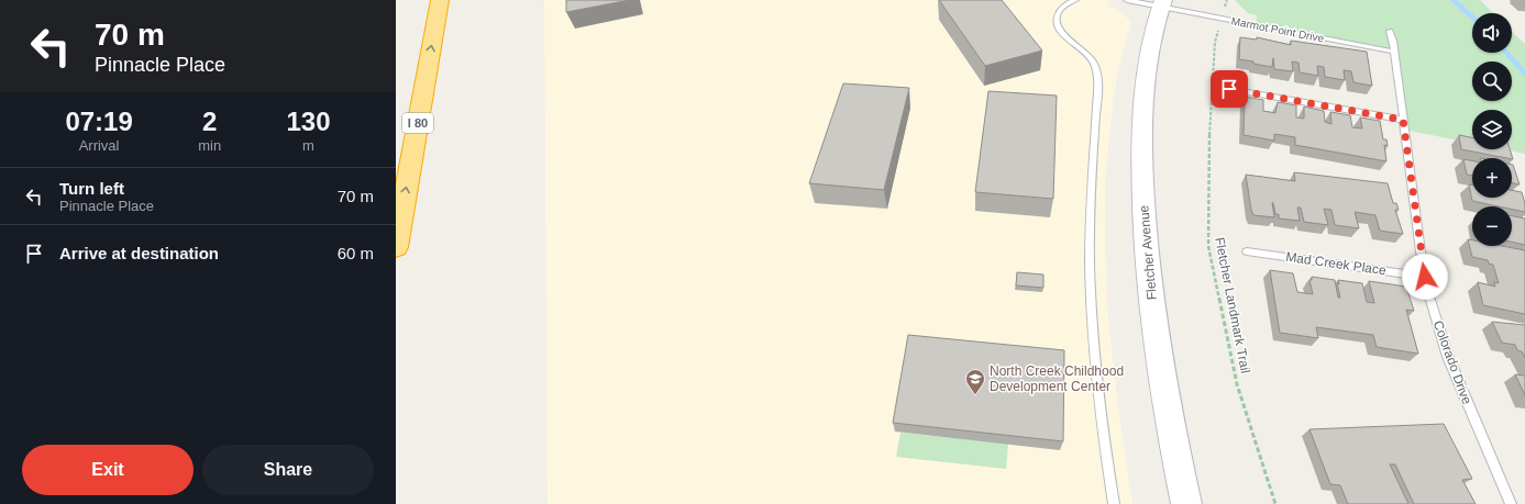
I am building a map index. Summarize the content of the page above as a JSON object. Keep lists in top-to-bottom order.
{
  "streets": {
    "highway": ["I 80"],
    "main road": ["Fletcher Avenue"],
    "lane": ["Marmot Point Drive", "Mad Creek Place", "Colorado Drive"],
    "path": ["Fletcher Landmark Trail"]
  },
  "crossings": [
    ["Marmot Point Drive", "Fletcher Avenue"],
    ["Marmot Point Drive", "Fletcher Landmark Trail"],
    ["Marmot Point Drive", "Colorado Drive"],
    ["Mad Creek Place", "Colorado Drive"]
  ],
  "places": {
    "school or university": ["North Creek Childhood Development Center"]
  },
  "page": {
    "turn": ["70 m", "Pinnacle Place"],
    "map_buttons": ["+", "−"],
    "eta": [
      "07:19",
      "Arrival",
      "2",
      "min",
      "130",
      "m"
    ],
    "list": [
      {
        "name": "Turn left",
        "note": "Pinnacle Place",
        "value": "70 m"
      },
      {
        "name": "Arrive at destination",
        "value": "60 m"
      }
    ],
    "buttons": ["Exit", "Share"]
  }
}
